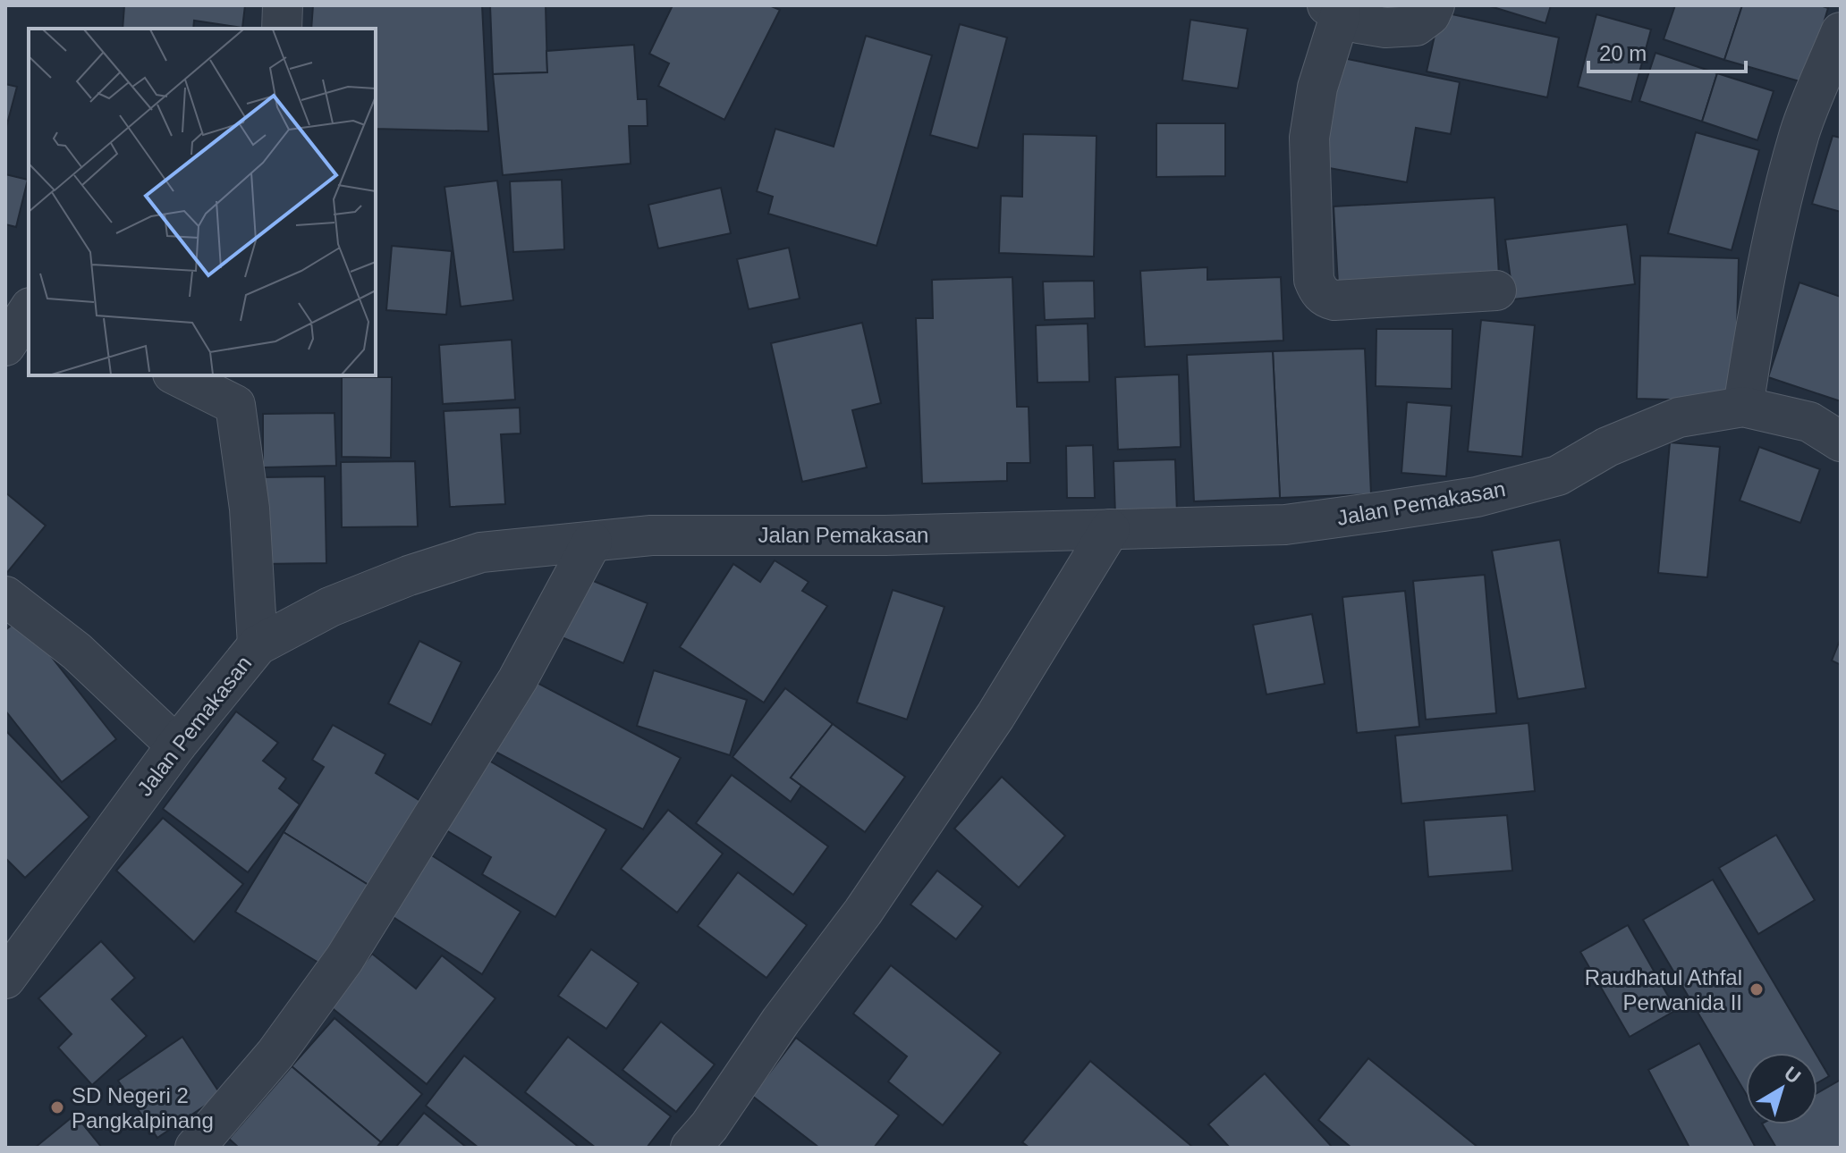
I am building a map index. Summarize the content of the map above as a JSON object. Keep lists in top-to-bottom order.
{
  "streets": {
    "street": ["Jalan Pemakasan"]
  },
  "places": ["Raudhatul Athfal Perwanida II", "SD Negeri 2 Pangkalpinang"],
  "scale_bar": "20 m",
  "north": "top right"
}
